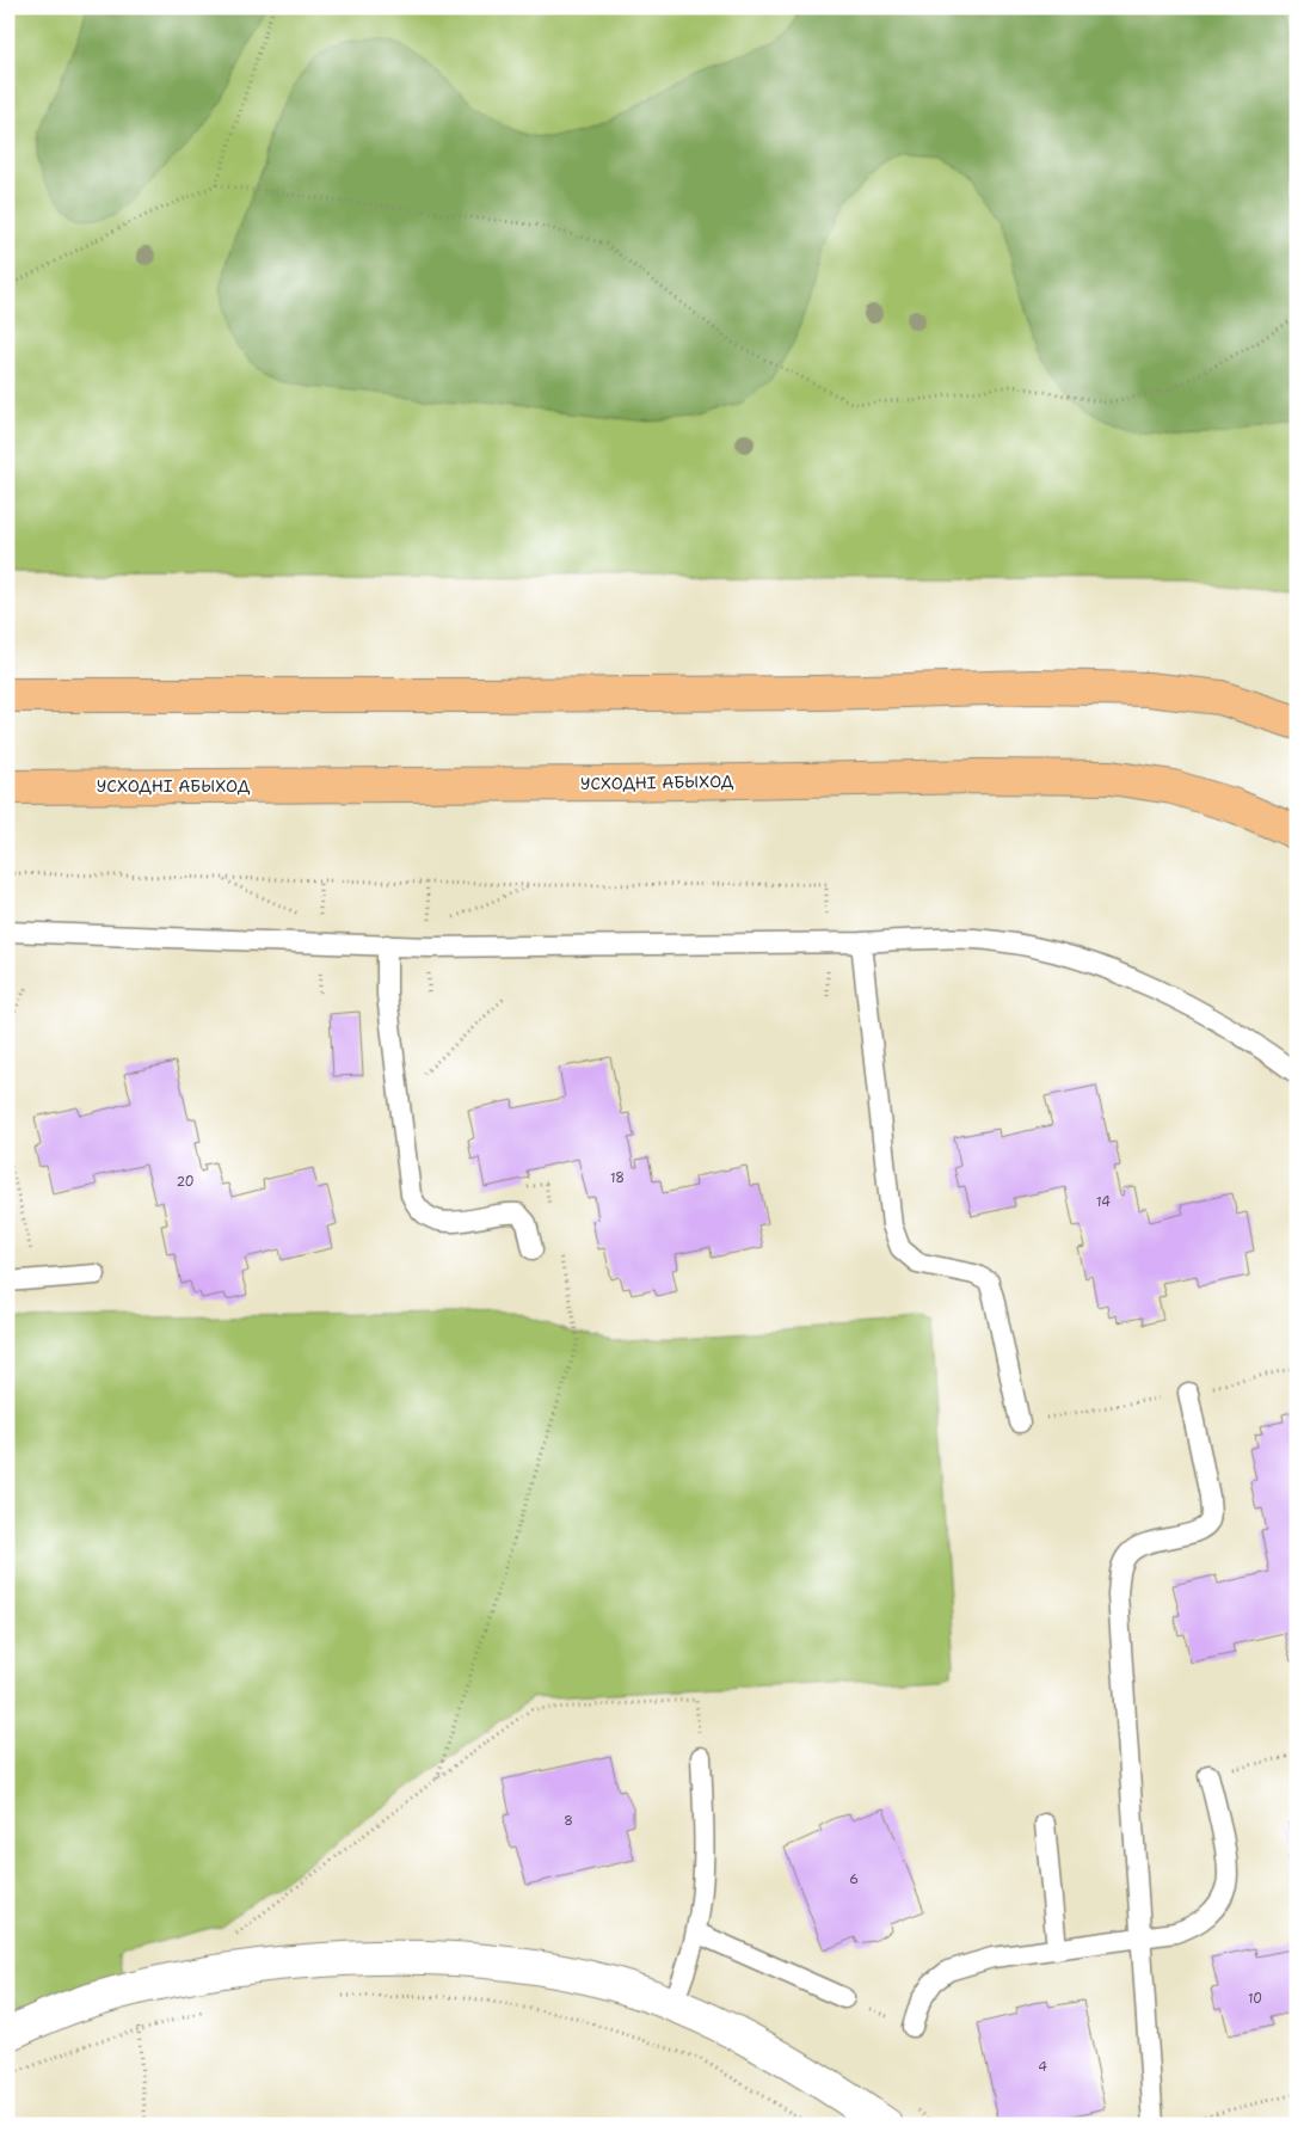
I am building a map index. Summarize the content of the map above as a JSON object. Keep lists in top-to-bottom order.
{
  "streets": {
    "main road": ["УСХОДНІ АБЫХОД"]
  },
  "house_numbers": [
    "18",
    "20",
    "14",
    "8",
    "6",
    "10",
    "4"
  ]
}
